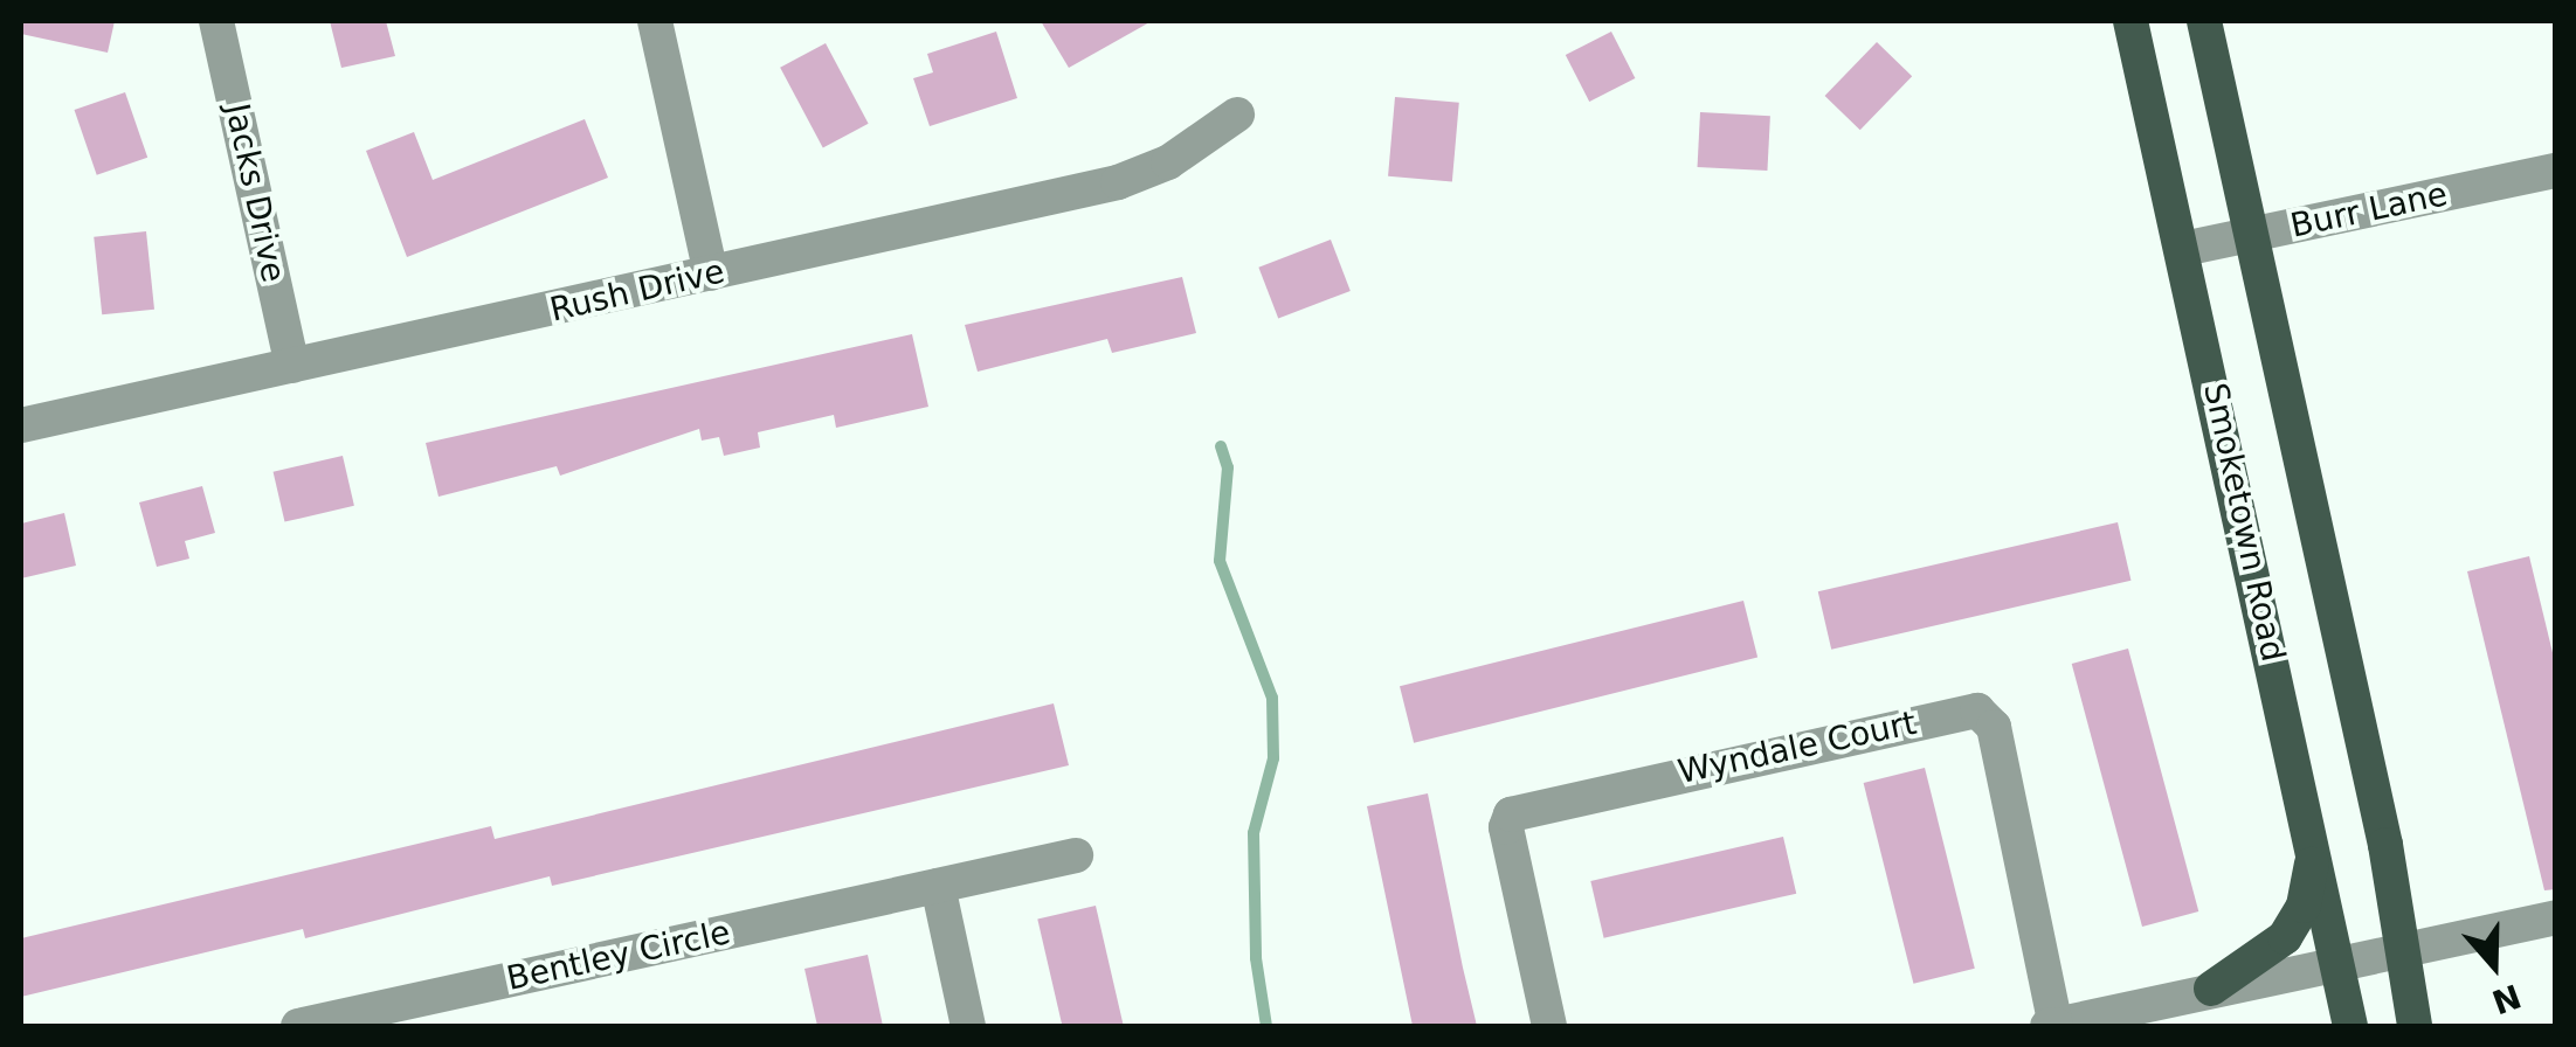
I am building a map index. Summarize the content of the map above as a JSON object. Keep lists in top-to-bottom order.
{
  "streets": {
    "main road": ["Smoketown Road"],
    "street": [
      "Jacks Drive",
      "Burr Lane",
      "Rush Drive",
      "Wyndale Court",
      "Bentley Circle"
    ]
  },
  "crossings": [
    ["Jacks Drive", "Rush Drive"],
    ["Burr Lane", "Smoketown Road"],
    ["Smoketown Road", "Wyndale Court"]
  ],
  "north": "bottom"
}
